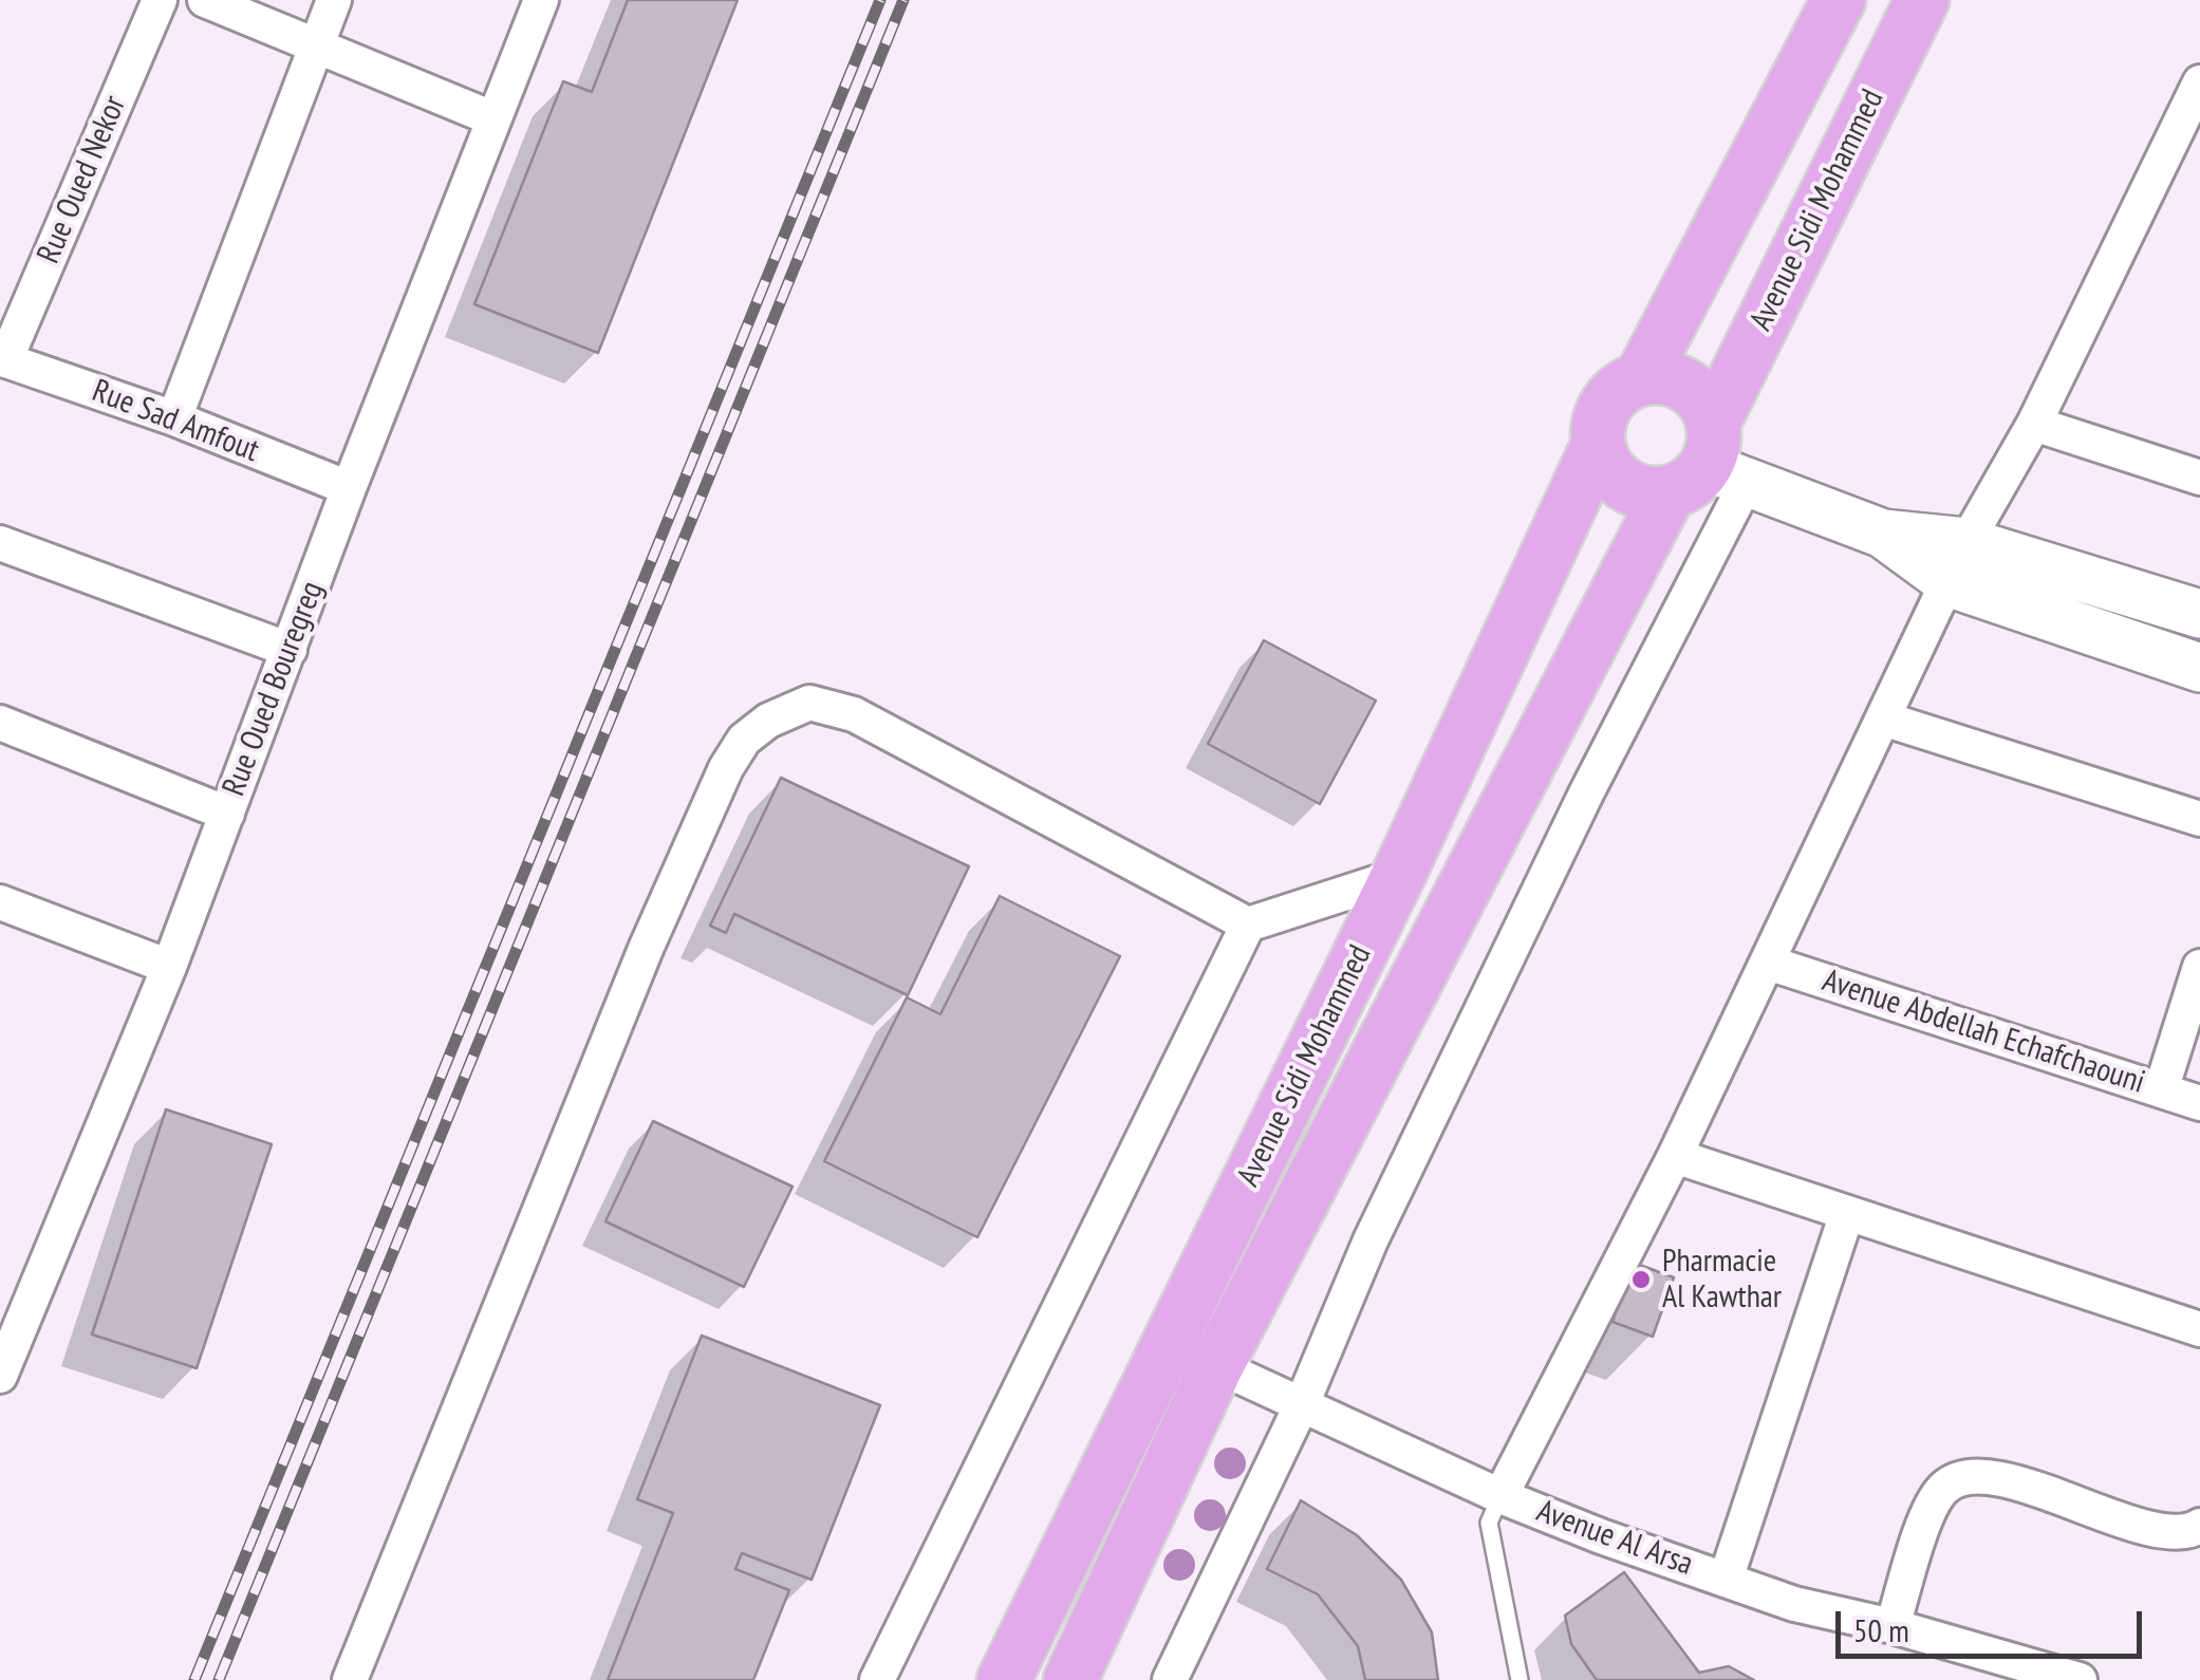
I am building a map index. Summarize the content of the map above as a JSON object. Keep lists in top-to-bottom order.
{
  "streets": {
    "main road": ["Avenue Sidi Mohammed"],
    "street": [
      "Rue Oued Nekor",
      "Rue Sad Amfout",
      "Rue Oued Bouregreg",
      "Avenue Abdellah Echafchaouni",
      "Avenue Al Arsa"
    ]
  },
  "crossings": [
    ["Rue Oued Nekor", "Rue Sad Amfout"],
    ["Avenue Sidi Mohammed", "Avenue Al Arsa"],
    ["Rue Sad Amfout", "Rue Oued Bouregreg"]
  ],
  "places": ["Pharmacie Al Kawthar"],
  "scale_bar": "50 m"
}
